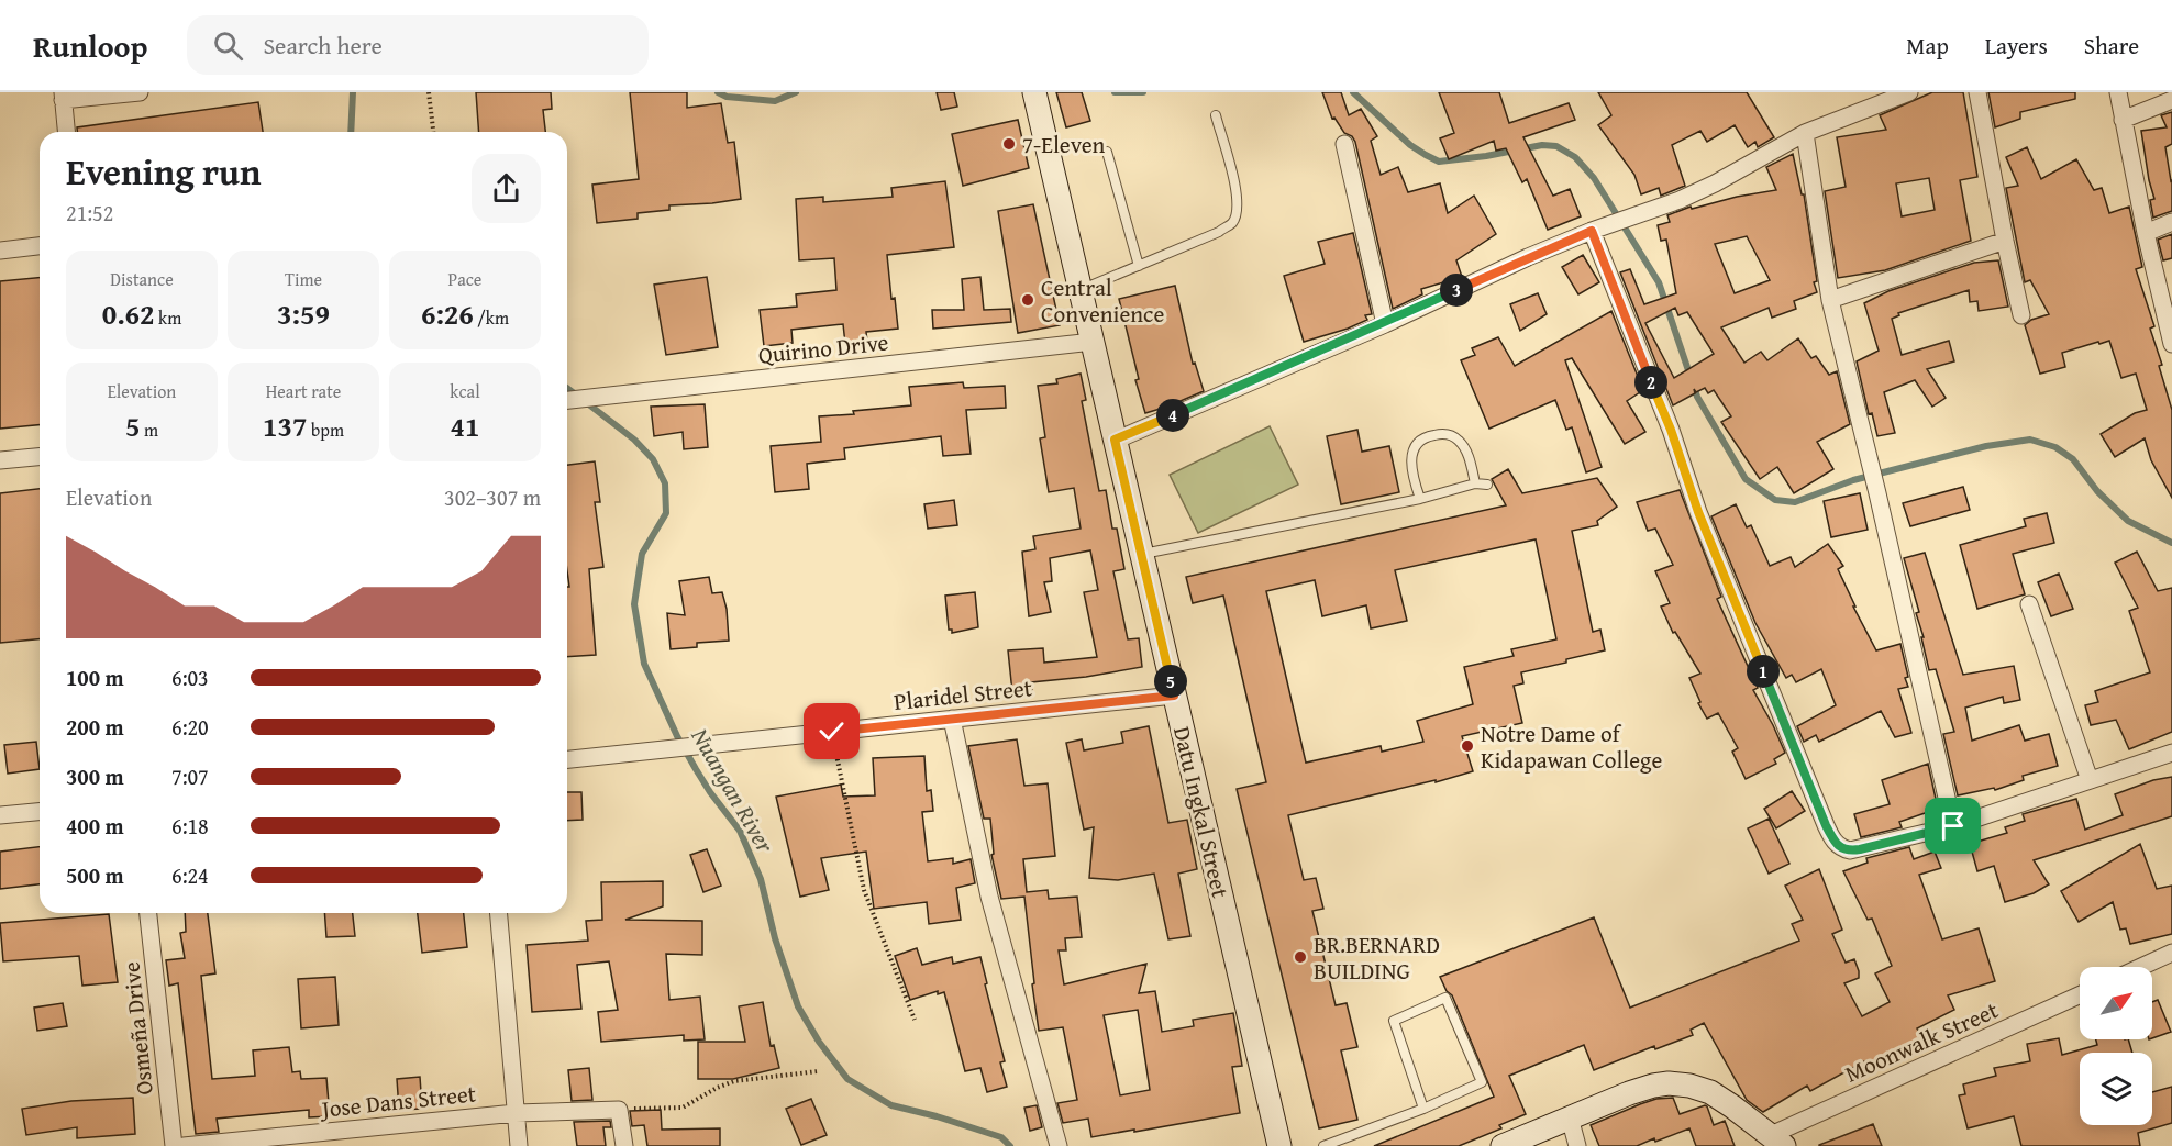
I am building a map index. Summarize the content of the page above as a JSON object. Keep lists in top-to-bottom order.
{
  "streets": {
    "street": [
      "Quirino Drive",
      "Plaridel Street",
      "Datu Ingkal Street",
      "Osmeña Drive",
      "Moonwalk Street",
      "Jose Dans Street"
    ]
  },
  "crossings": [
    ["Quirino Drive", "Datu Ingkal Street"],
    ["Plaridel Street", "Datu Ingkal Street"]
  ],
  "water": ["Nuangan River"],
  "places": [
    "7-Eleven",
    "Central Convenience",
    "Notre Dame of Kidapawan College",
    "BR.BERNARD BUILDING"
  ],
  "north": "top right",
  "page": {
    "header": "Runloop",
    "search": "Search here",
    "nav": ["Map", "Layers", "Share"],
    "heading": ["Evening run", "21:52"],
    "stats": [
      ["Distance", "0.62 km"],
      ["Time", "3:59"],
      ["Pace", "6:26 /km"],
      ["Elevation", "5 m"],
      ["Heart rate", "137 bpm"],
      ["kcal", "41"]
    ],
    "pins": [
      "3",
      "2",
      "4",
      "1",
      "5"
    ],
    "chart": ["Elevation", "302–307 m"],
    "list": [
      {
        "name": "100 m",
        "note": "6:03"
      },
      {
        "name": "200 m",
        "note": "6:20"
      },
      {
        "name": "300 m",
        "note": "7:07"
      },
      {
        "name": "400 m",
        "note": "6:18"
      },
      {
        "name": "500 m",
        "note": "6:24"
      }
    ]
  }
}
